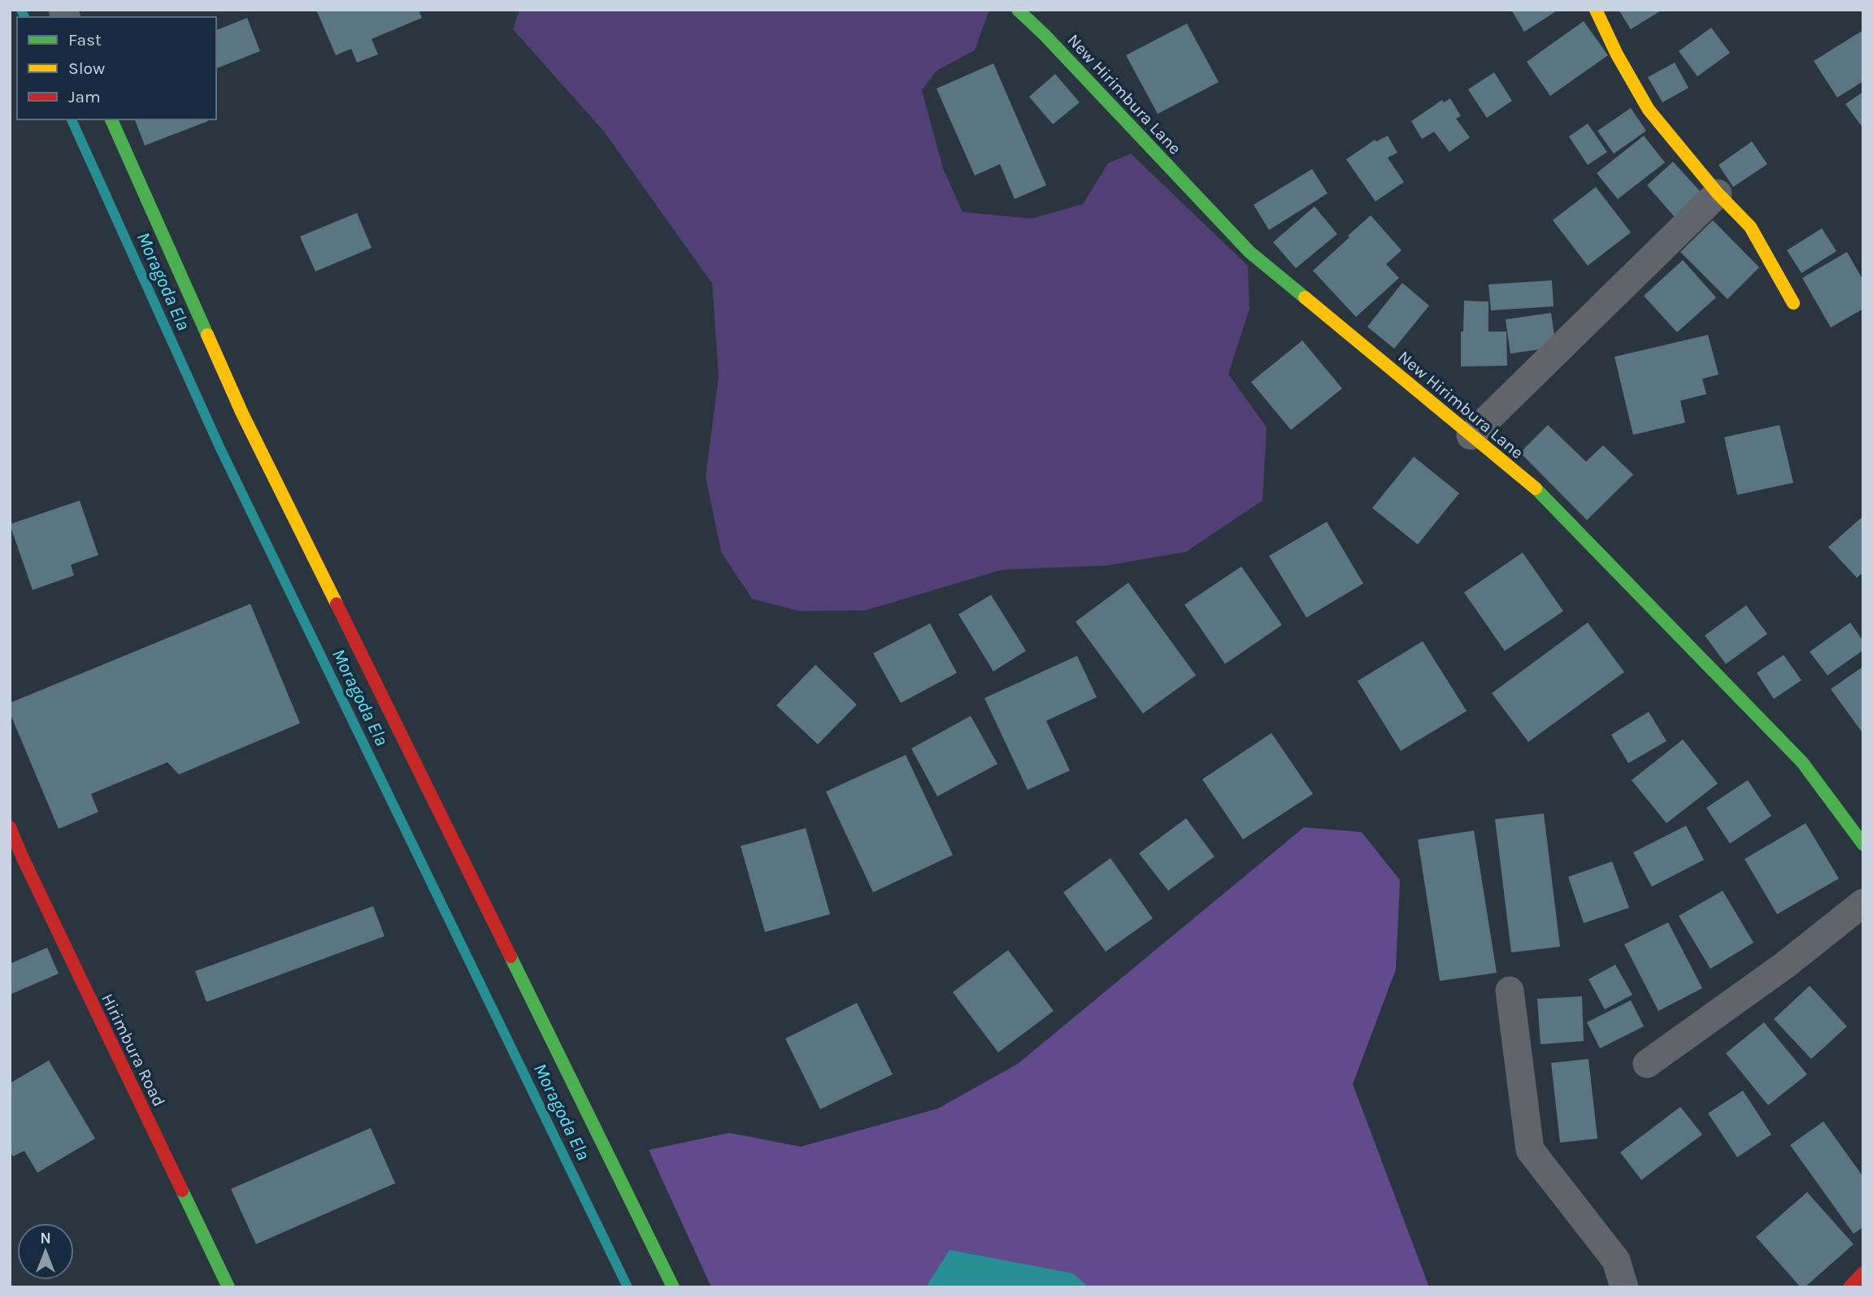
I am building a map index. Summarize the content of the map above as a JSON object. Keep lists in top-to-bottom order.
{
  "streets": {
    "street": ["New Hirimbura Lane", "Hirimbura Road"]
  },
  "water": ["Moragoda Ela"],
  "legend": ["Fast", "Slow", "Jam"],
  "north": "top"
}
